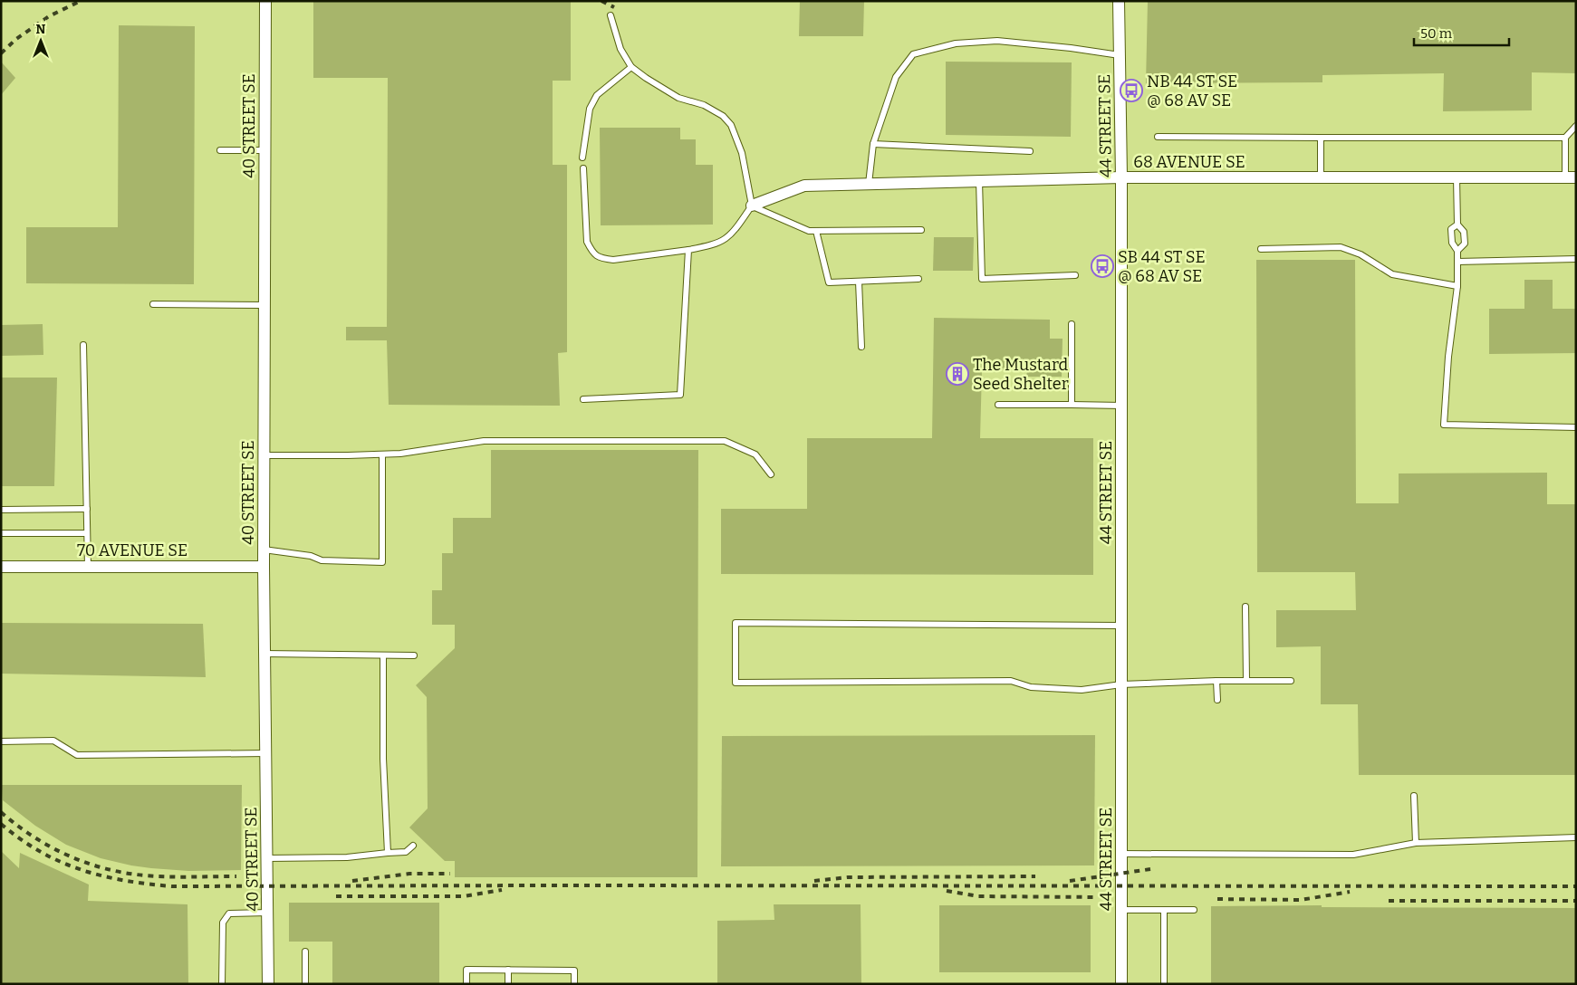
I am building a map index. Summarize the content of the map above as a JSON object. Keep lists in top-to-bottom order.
{
  "streets": {
    "street": [
      "40 STREET SE",
      "44 STREET SE",
      "68 AVENUE SE",
      "70 AVENUE SE"
    ]
  },
  "crossings": [
    ["40 STREET SE", "70 AVENUE SE"],
    ["44 STREET SE", "68 AVENUE SE"]
  ],
  "places": {
    "bus stop": ["NB 44 ST SE @ 68 AV SE", "SB 44 ST SE @ 68 AV SE"],
    "building": ["The Mustard Seed Shelter"]
  },
  "scale_bar": "50 m",
  "north": "top"
}
